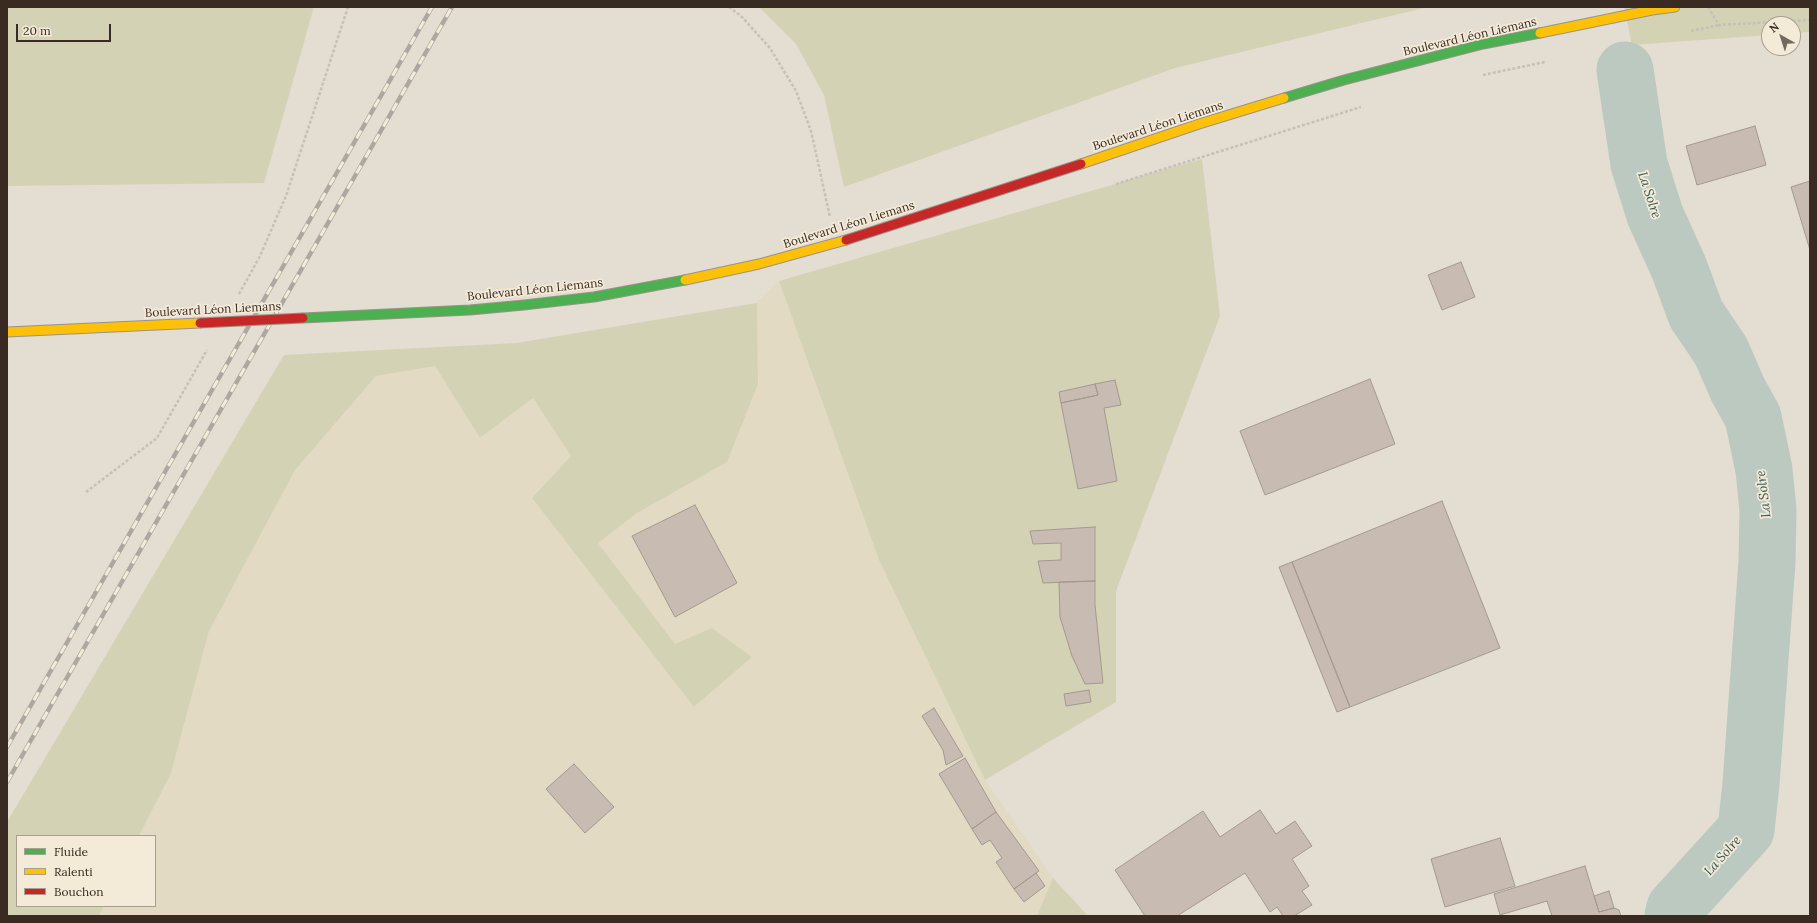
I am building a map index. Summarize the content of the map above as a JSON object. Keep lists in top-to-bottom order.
{
  "streets": {
    "main road": ["Boulevard Léon Liemans"]
  },
  "water": ["La Solre"],
  "legend": ["Fluide", "Ralenti", "Bouchon"],
  "scale_bar": "20 m",
  "north": "top left"
}
